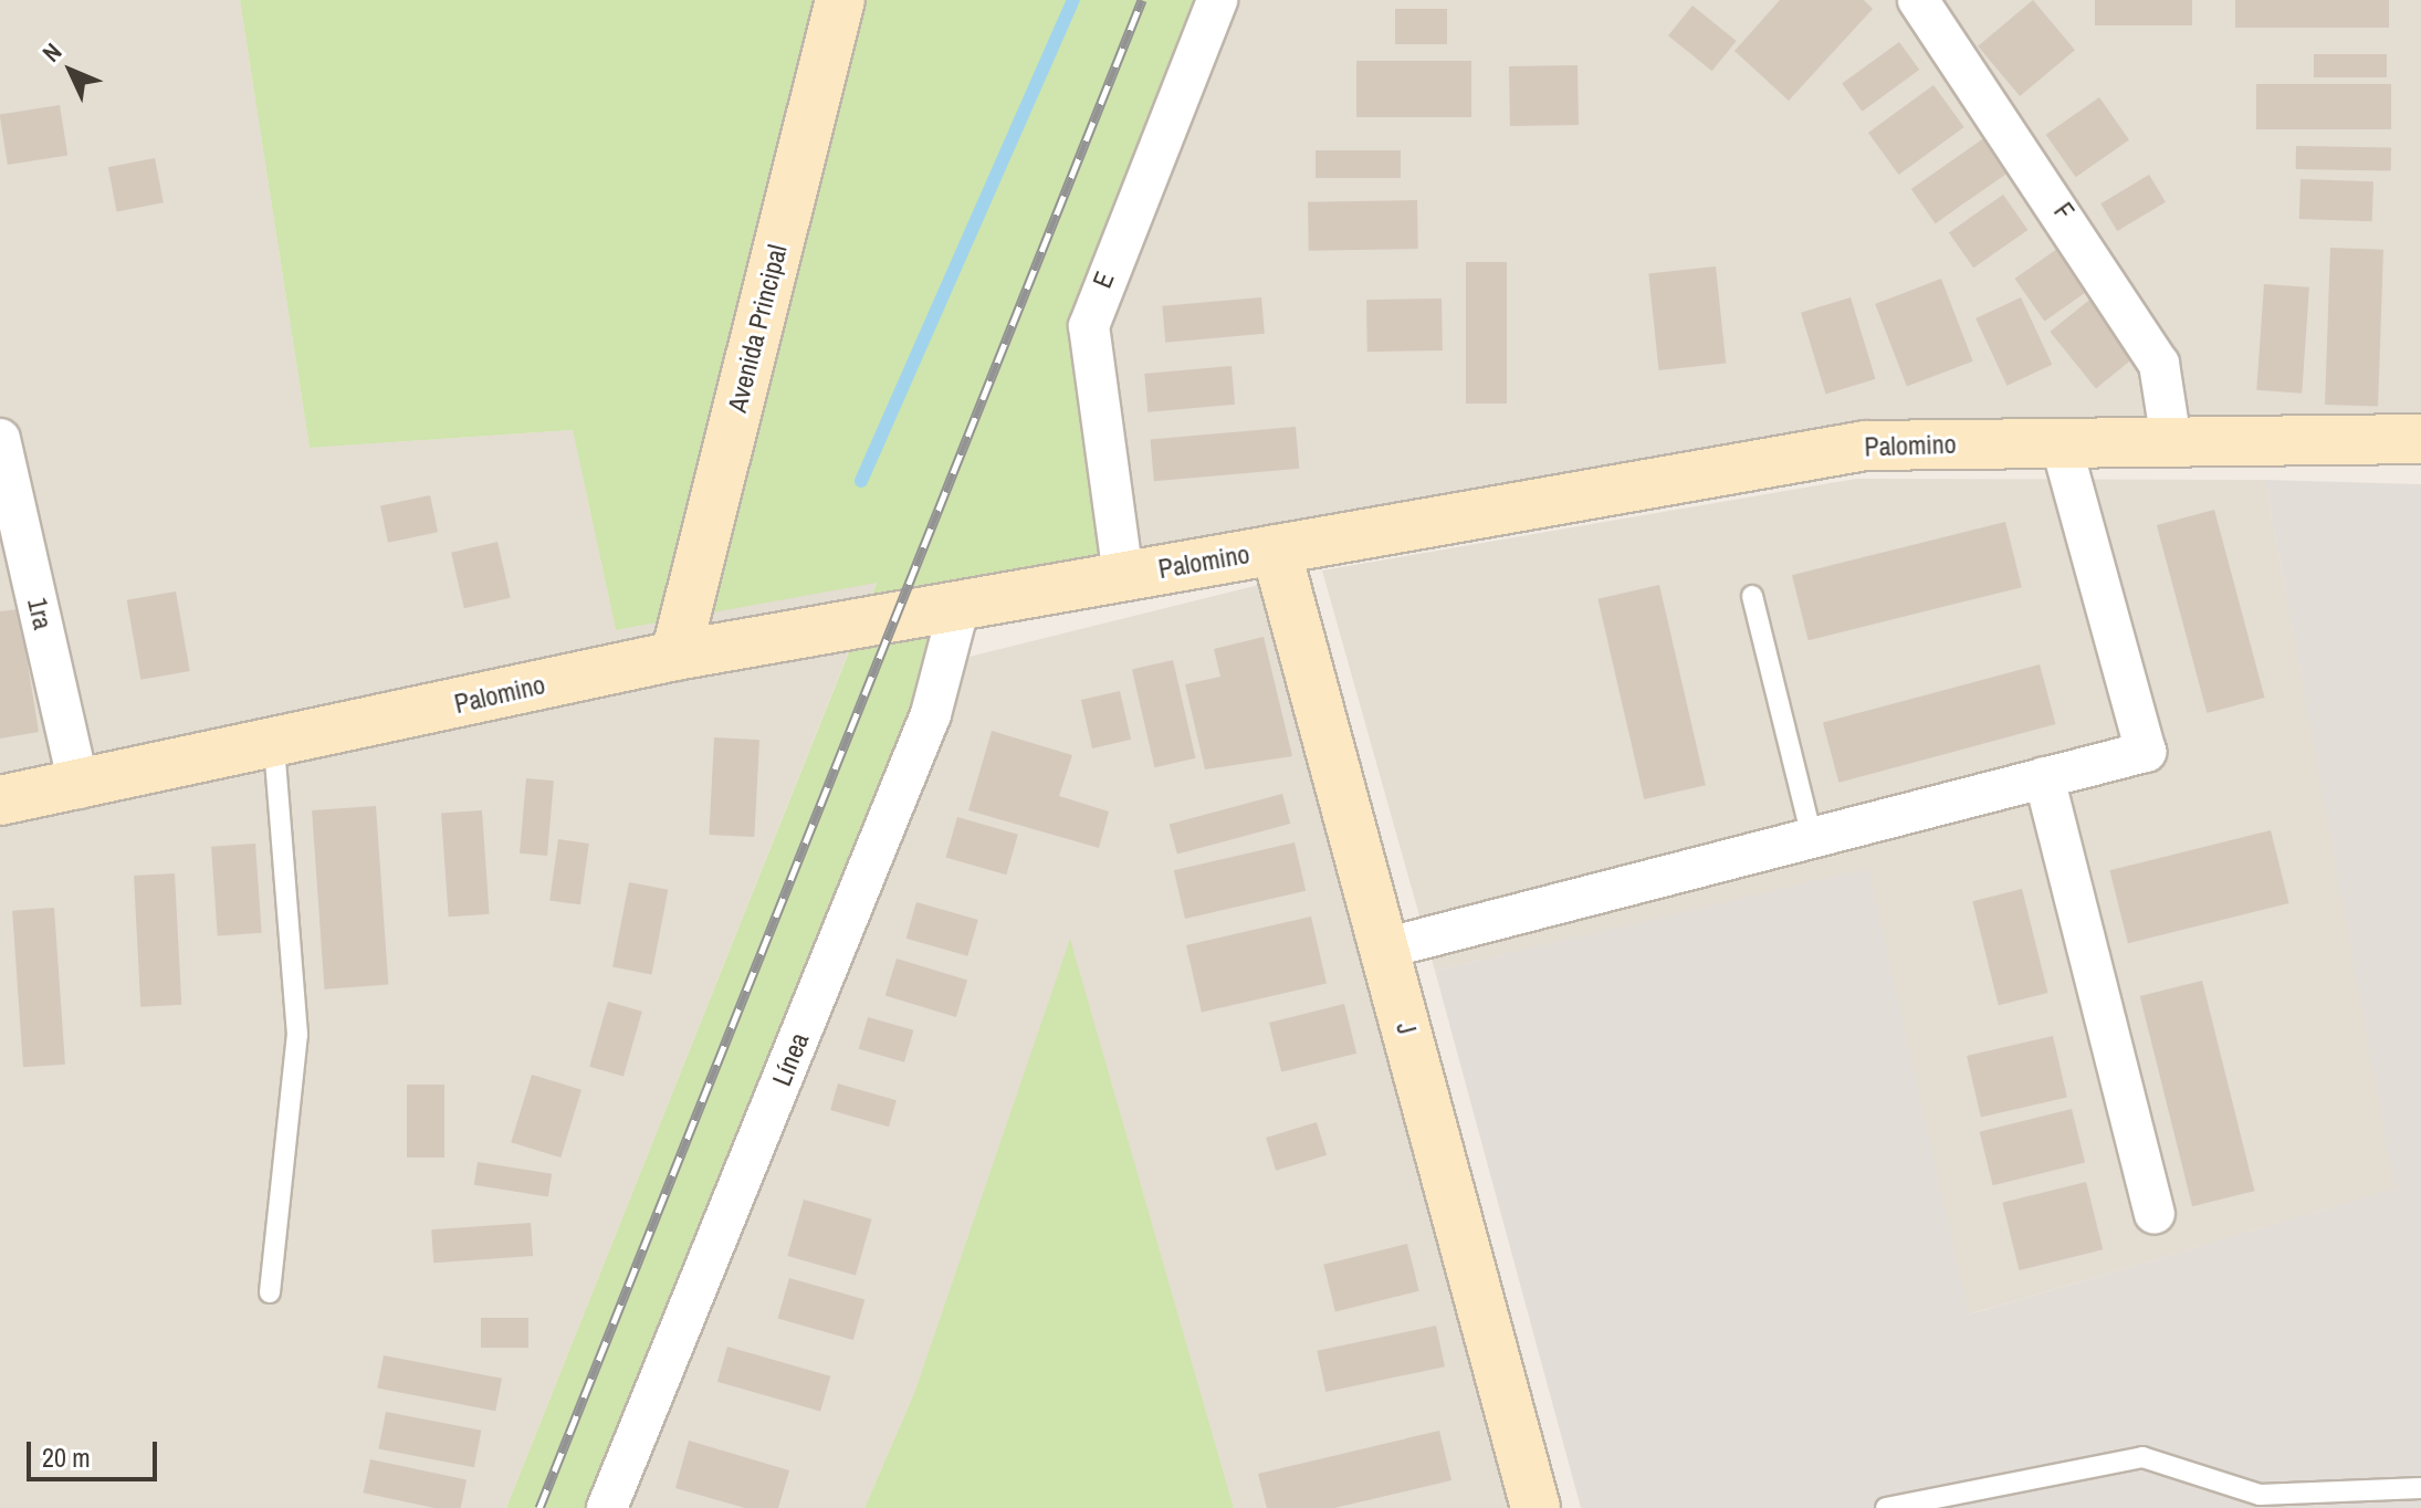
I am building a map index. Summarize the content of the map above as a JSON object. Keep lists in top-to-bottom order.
{
  "streets": {
    "main road": ["Avenida Principal", "Palomino", "J"],
    "street": [
      "F",
      "E",
      "1ra",
      "Línea"
    ]
  },
  "crossings": [
    ["F", "Palomino"],
    ["E", "Palomino"],
    ["Avenida Principal", "Palomino"],
    ["Palomino", "1ra"],
    ["Palomino", "J"],
    ["Palomino", "Línea"]
  ],
  "scale_bar": "20 m",
  "north": "top left"
}
